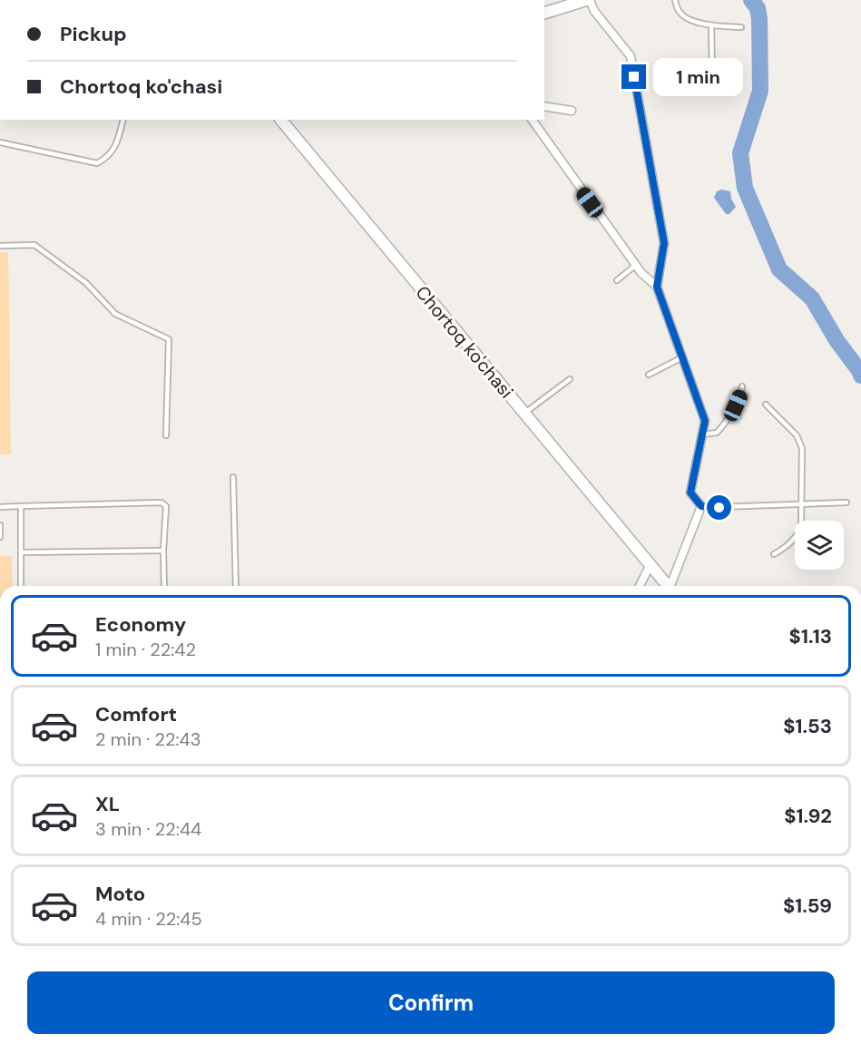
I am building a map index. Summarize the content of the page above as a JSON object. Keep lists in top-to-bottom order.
{
  "streets": {
    "street": ["Chortoq ko'chasi"]
  },
  "page": {
    "banner": ["Pickup", "Chortoq ko'chasi"],
    "bubble": "1 min",
    "list": [
      {
        "name": "Economy",
        "note": "1 min · 22:42",
        "value": "$1.13"
      },
      {
        "name": "Comfort",
        "note": "2 min · 22:43",
        "value": "$1.53"
      },
      {
        "name": "XL",
        "note": "3 min · 22:44",
        "value": "$1.92"
      },
      {
        "name": "Moto",
        "note": "4 min · 22:45",
        "value": "$1.59"
      }
    ],
    "buttons": "Confirm"
  }
}
